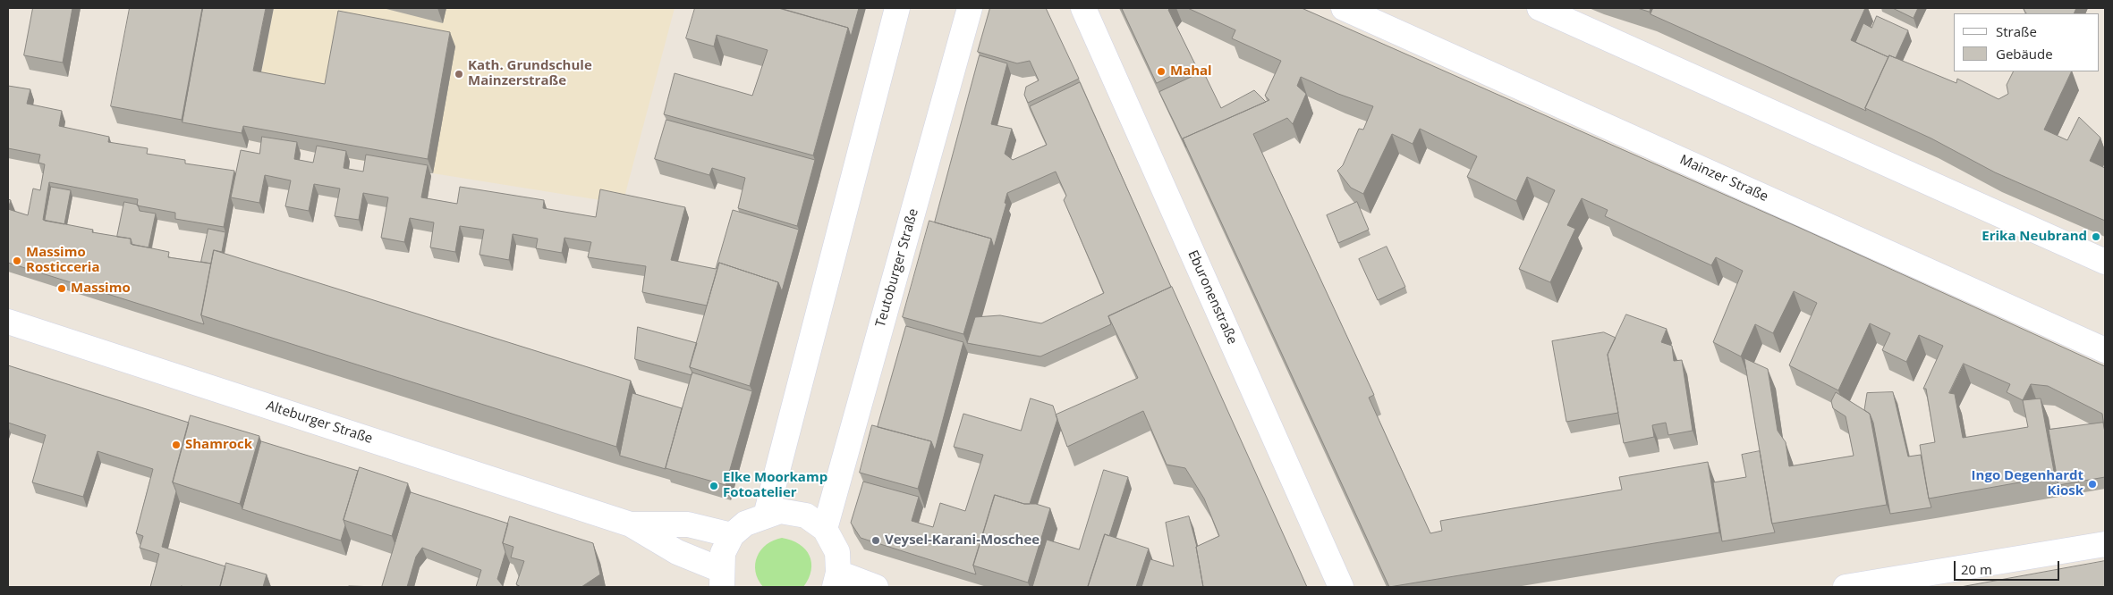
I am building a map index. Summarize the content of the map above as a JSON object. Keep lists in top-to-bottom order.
{
  "streets": {
    "street": [
      "Mainzer Straße",
      "Teutoburger Straße",
      "Eburonenstraße",
      "Alteburger Straße"
    ]
  },
  "crossings": [
    ["Teutoburger Straße", "Alteburger Straße"]
  ],
  "places": [
    "Mahal",
    "Kath. Grundschule Mainzerstraße",
    "Erika Neubrand",
    "Massimo Rosticceria",
    "Massimo",
    "Shamrock",
    "Ingo Degenhardt Kiosk",
    "Elke Moorkamp Fotoatelier",
    "Veysel-Karani-Moschee"
  ],
  "legend": ["Straße", "Gebäude"],
  "scale_bar": "20 m"
}
